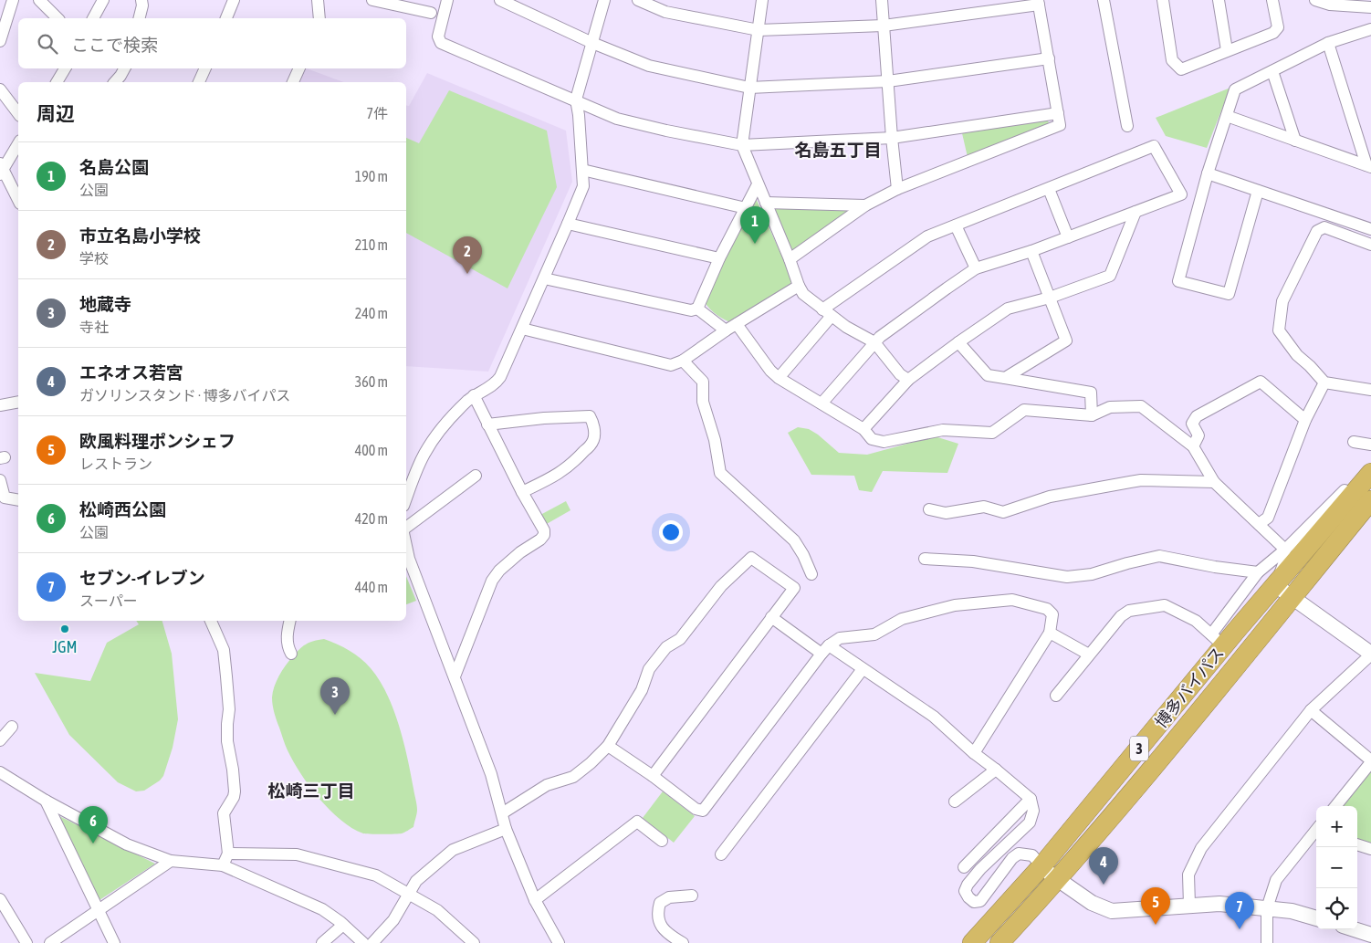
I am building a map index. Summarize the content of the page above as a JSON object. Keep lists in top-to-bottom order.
{
  "streets": {
    "highway": ["博多バイパス", "3"]
  },
  "districts": ["名島五丁目", "松崎三丁目"],
  "places": ["JGM"],
  "page": {
    "search": "ここで検索",
    "heading": ["周辺", "7件"],
    "list": [
      {
        "mark": "1",
        "name": "名島公園",
        "note": "公園",
        "value": "190 m"
      },
      {
        "mark": "2",
        "name": "市立名島小学校",
        "note": "学校",
        "value": "210 m"
      },
      {
        "mark": "3",
        "name": "地蔵寺",
        "note": "寺社",
        "value": "240 m"
      },
      {
        "mark": "4",
        "name": "エネオス若宮",
        "note": "ガソリンスタンド · 博多バイパス",
        "value": "360 m"
      },
      {
        "mark": "5",
        "name": "欧風料理ポンシェフ",
        "note": "レストラン",
        "value": "400 m"
      },
      {
        "mark": "6",
        "name": "松崎西公園",
        "note": "公園",
        "value": "420 m"
      },
      {
        "mark": "7",
        "name": "セブン-イレブン",
        "note": "スーパー",
        "value": "440 m"
      }
    ],
    "pins": [
      "1",
      "2",
      "3",
      "6",
      "4",
      "5",
      "7"
    ],
    "map_buttons": ["+", "−"]
  }
}
